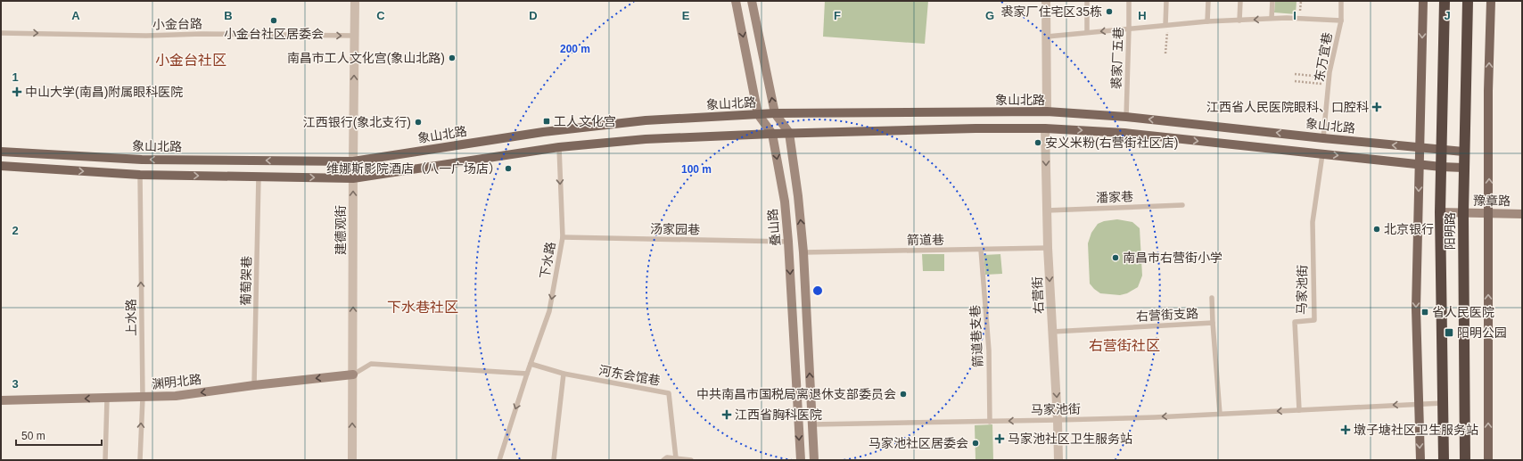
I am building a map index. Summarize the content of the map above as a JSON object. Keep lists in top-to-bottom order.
{
  "streets": {
    "highway": ["阳明路"],
    "main road": [
      "象山北路",
      "豫章路",
      "叠山路",
      "渊明北路"
    ],
    "street": ["建德观街", "右营街"],
    "lane": [
      "小金台路",
      "东万宜巷",
      "裘家厂五巷",
      "潘家巷",
      "汤家园巷",
      "箭道巷",
      "下水路",
      "葡萄架巷",
      "马家池街",
      "右营街支路",
      "上水路",
      "箭道巷支巷",
      "河东会馆巷"
    ]
  },
  "crossings": [
    ["小金台路", "建德观街"],
    ["东万宜巷", "象山北路"],
    ["裘家厂五巷", "象山北路"],
    ["象山北路", "叠山路"],
    ["象山北路", "建德观街"],
    ["象山北路", "阳明路"],
    ["潘家巷", "右营街"],
    ["豫章路", "阳明路"],
    ["叠山路", "汤家园巷"],
    ["汤家园巷", "下水路"],
    ["建德观街", "渊明北路"],
    ["阳明路", "马家池街"],
    ["箭道巷", "右营街"],
    ["箭道巷", "箭道巷支巷"],
    ["下水路", "河东会馆巷"],
    ["葡萄架巷", "渊明北路"],
    ["马家池街", "右营街"],
    ["马家池街", "右营街支路"],
    ["马家池街", "箭道巷支巷"],
    ["右营街", "右营街支路"],
    ["上水路", "渊明北路"]
  ],
  "one_way": [
    "小金台路",
    "建德观街",
    "下水路",
    "马家池街",
    "右营街",
    "上水路",
    "渊明北路"
  ],
  "districts": ["小金台社区", "下水巷社区", "右营街社区"],
  "places": {
    "other": [
      "裘家厂住宅区35栋",
      "小金台社区居委会",
      "南昌市工人文化宫(象山北路)",
      "江西银行(象北支行)",
      "安义米粉(右营街社区店)",
      "维娜斯影院酒店（八一广场店）",
      "北京银行",
      "南昌市右营街小学",
      "中共南昌市国税局离退休支部委员会",
      "马家池社区居委会"
    ],
    "health": [
      "中山大学(南昌)附属眼科医院",
      "江西省人民医院眼科、口腔科",
      "江西省胸科医院",
      "墩子塘社区卫生服务站",
      "马家池社区卫生服务站"
    ],
    "transit": ["工人文化宫", "省人民医院", "阳明公园"]
  },
  "scale_bar": "50 m",
  "grid": {
    "columns": [
      "A",
      "B",
      "C",
      "D",
      "E",
      "F",
      "G",
      "H",
      "I",
      "J"
    ],
    "rows": ["1", "2", "3"]
  },
  "rings": ["200 m", "100 m"]
}
